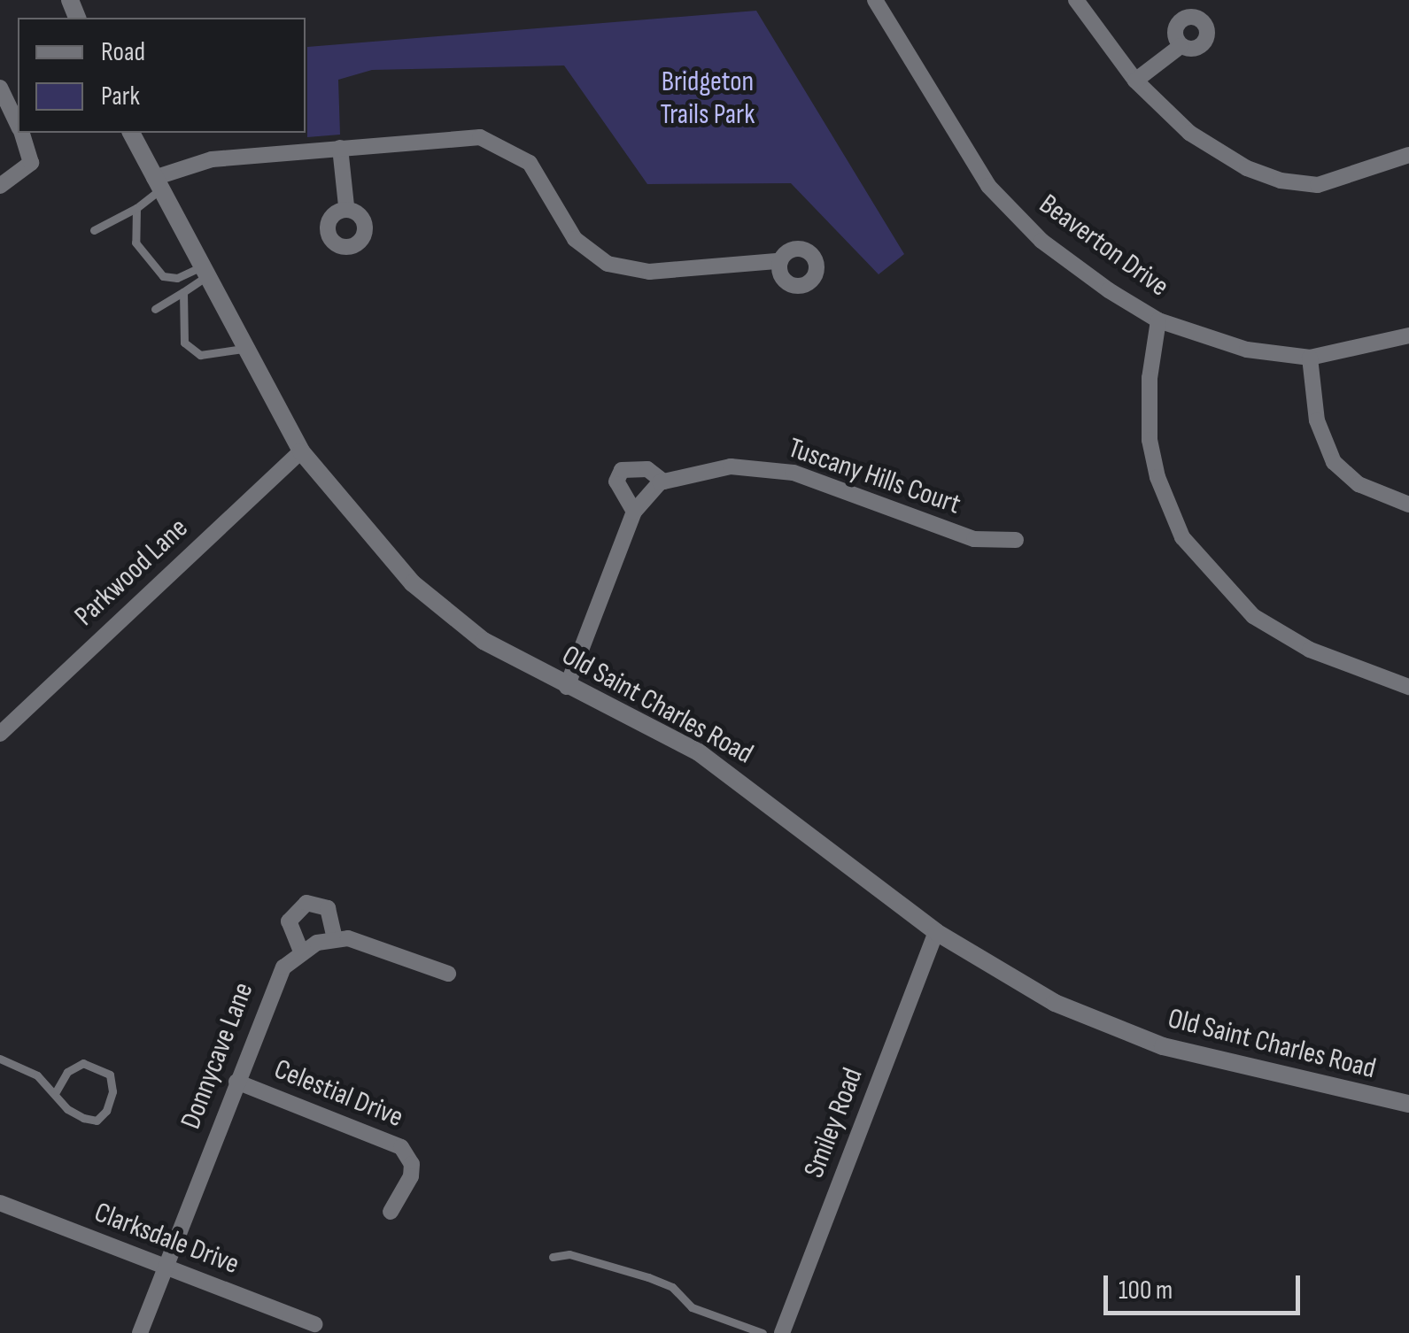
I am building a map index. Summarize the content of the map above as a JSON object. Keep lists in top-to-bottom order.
{
  "streets": {
    "street": [
      "Beaverton Drive",
      "Tuscany Hills Court",
      "Parkwood Lane",
      "Old Saint Charles Road",
      "Donnycave Lane",
      "Celestial Drive",
      "Smiley Road",
      "Clarksdale Drive"
    ]
  },
  "crossings": [
    ["Parkwood Lane", "Old Saint Charles Road"],
    ["Old Saint Charles Road", "Smiley Road"],
    ["Donnycave Lane", "Celestial Drive"],
    ["Donnycave Lane", "Clarksdale Drive"]
  ],
  "parks": ["Bridgeton Trails Park"],
  "legend": ["Road", "Park"],
  "scale_bar": "100 m"
}
